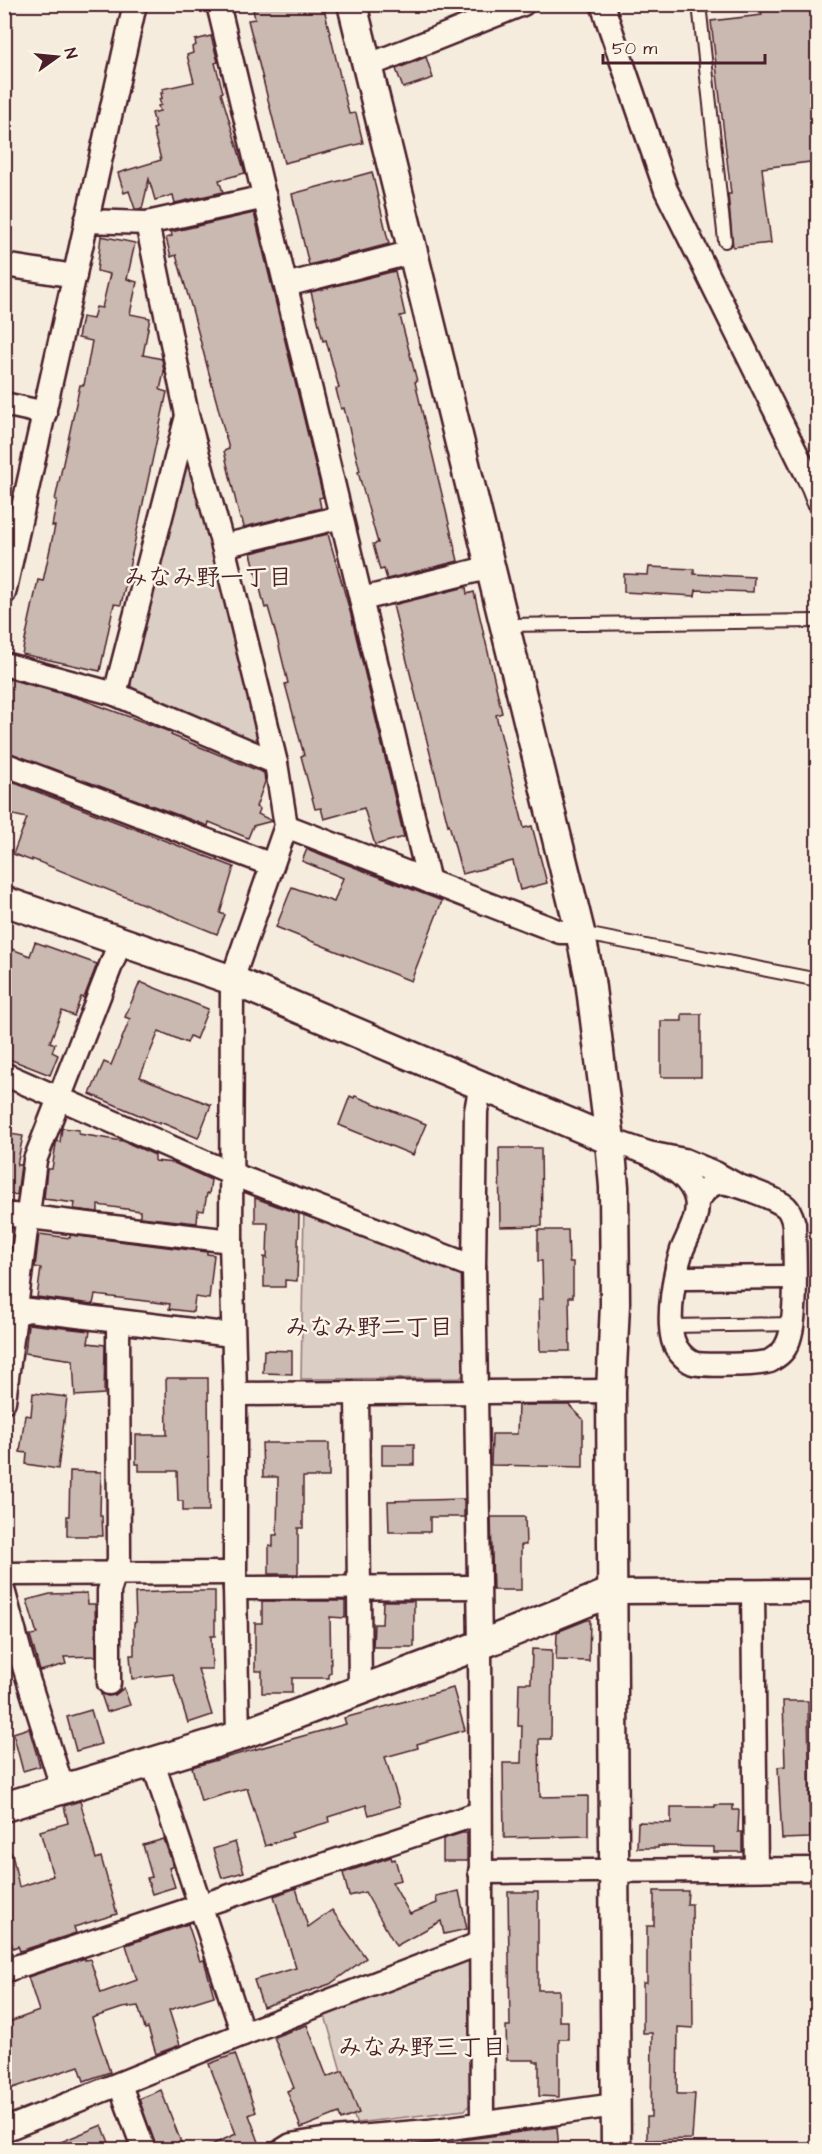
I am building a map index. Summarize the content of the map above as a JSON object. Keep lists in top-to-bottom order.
{
  "districts": ["みなみ野一丁目", "みなみ野二丁目", "みなみ野三丁目"],
  "scale_bar": "50 m",
  "north": "right"
}
